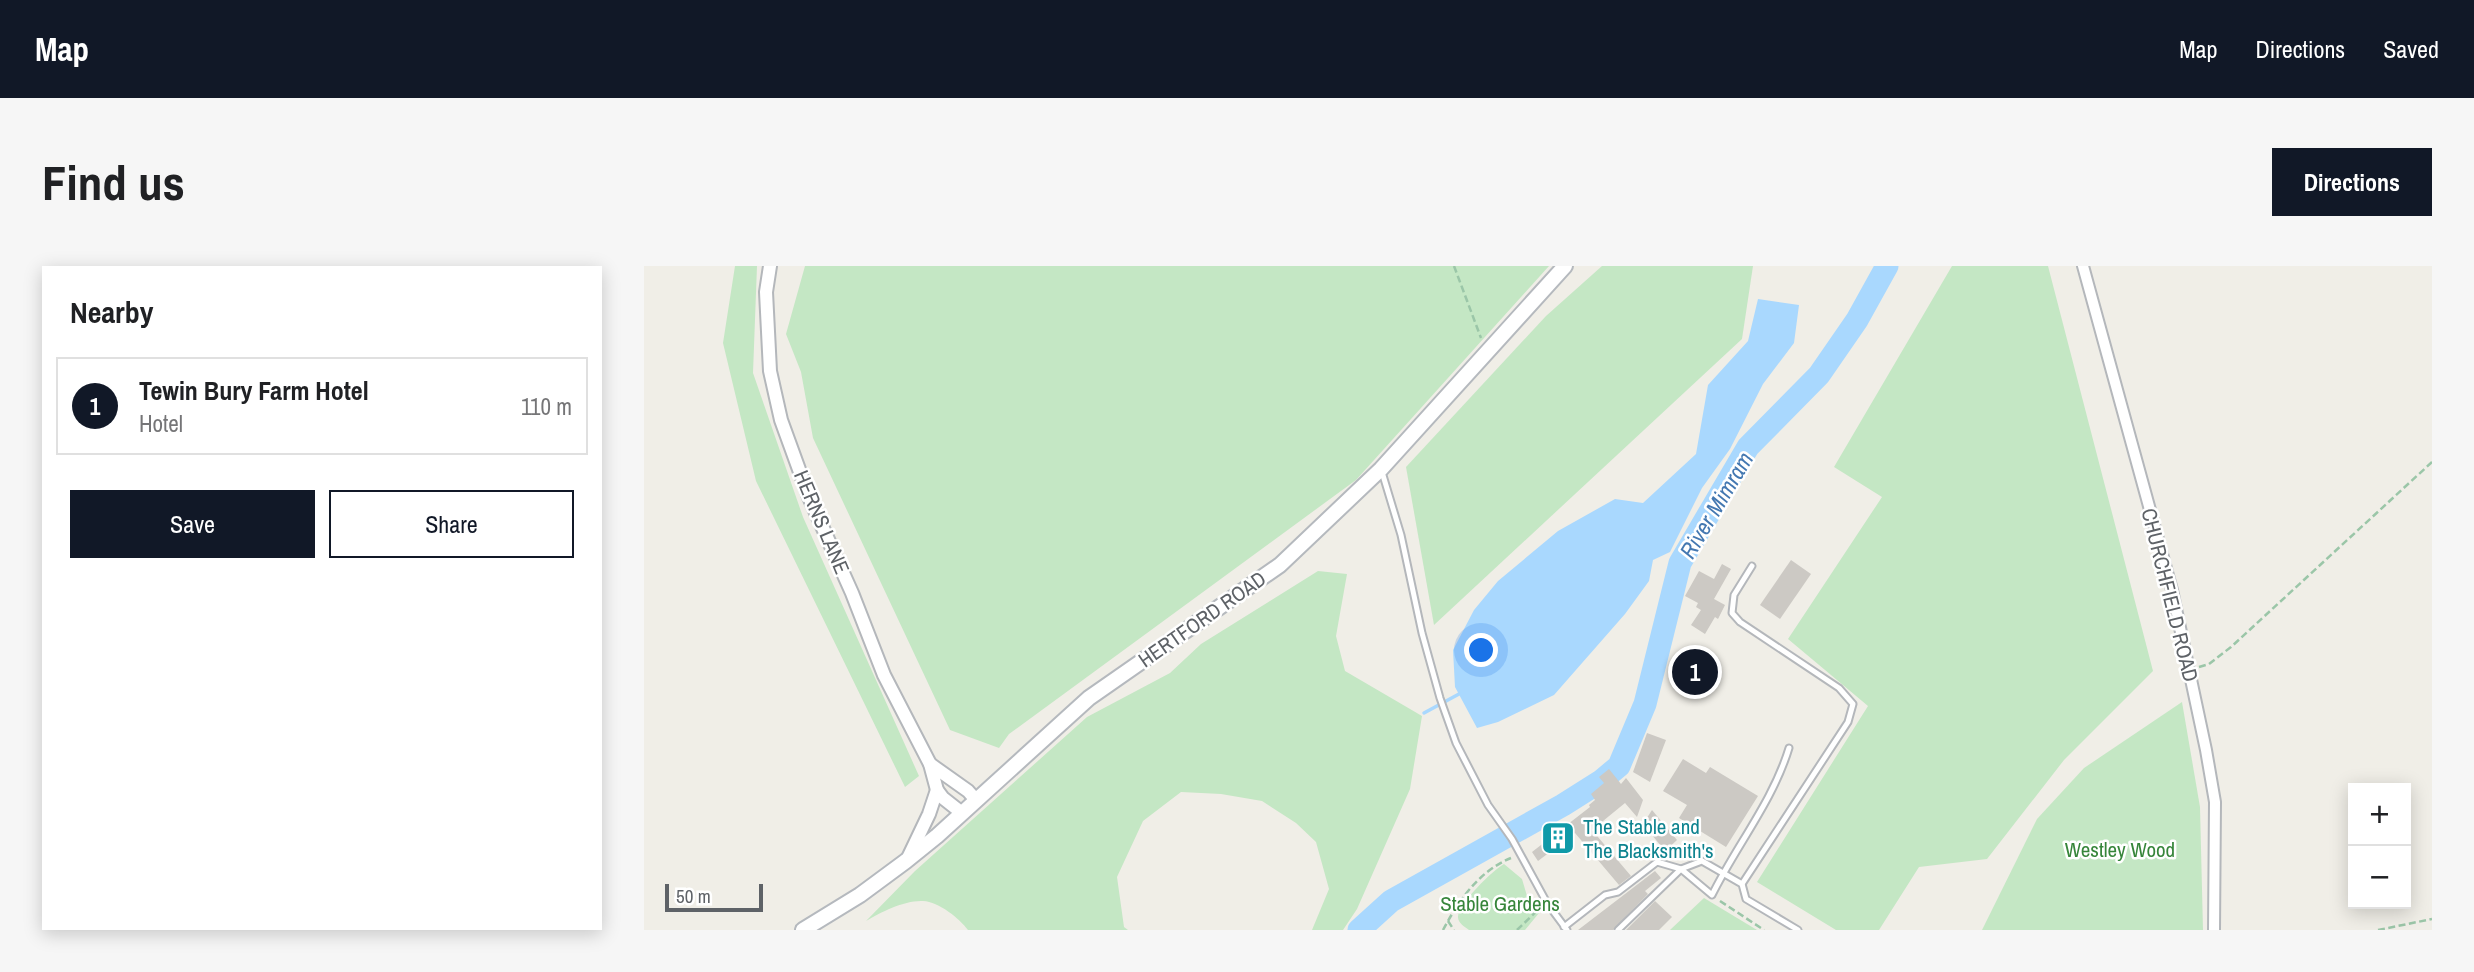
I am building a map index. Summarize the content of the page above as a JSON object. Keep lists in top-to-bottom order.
{
  "streets": {
    "main road": ["HERTFORD ROAD"],
    "street": ["HERNS LANE", "CHURCHFIELD ROAD"]
  },
  "crossings": [
    ["HERNS LANE", "HERTFORD ROAD"]
  ],
  "water": ["River Mimram"],
  "parks": ["Westley Wood", "Stable Gardens"],
  "places": {
    "building": ["The Stable and The Blacksmith's"]
  },
  "scale_bar": "50 m",
  "page": {
    "header": "Map",
    "nav": ["Map", "Directions", "Saved"],
    "buttons": [
      "Directions",
      ["Save", "Share"]
    ],
    "title": "Find us",
    "heading": "Nearby",
    "list": [
      {
        "mark": "1",
        "name": "Tewin Bury Farm Hotel",
        "note": "Hotel",
        "value": "110 m"
      }
    ],
    "pins": "1",
    "map_buttons": ["+", "−"],
    "scale": "50 m"
  }
}
